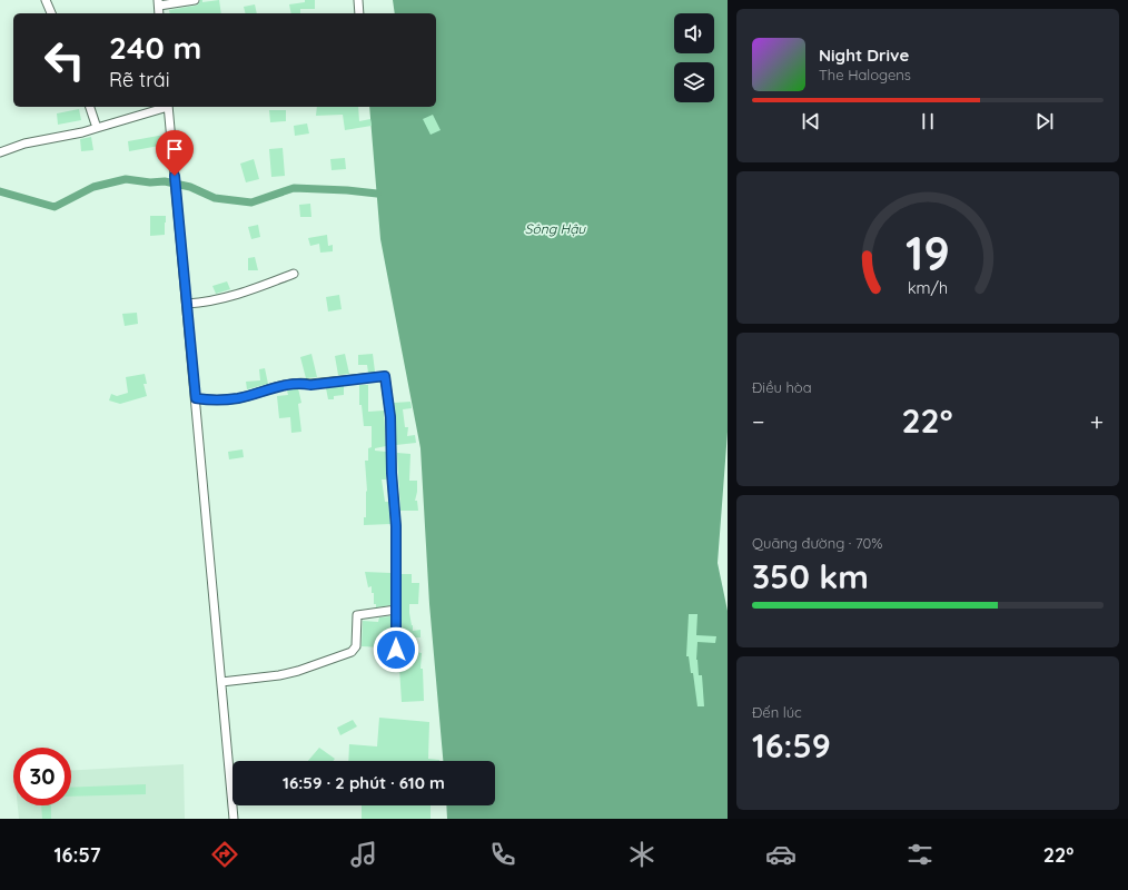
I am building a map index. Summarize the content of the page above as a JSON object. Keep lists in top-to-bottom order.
{
  "water": ["Sông Hậu"],
  "page": {
    "turn": ["240 m", "Rẽ trái"],
    "song": ["Night Drive", "The Halogens"],
    "tile": [
      "Điều hòa",
      ["Quãng đường · 70%", "350 km"],
      ["Đến lúc", "16:59"]
    ],
    "heat": ["−", "22°", "+"],
    "limit": "30",
    "trip": "16:59 · 2 phút · 610 m",
    "tabs": ["16:57", "22°"],
    "gauge": ["19", "km/h"]
  }
}
